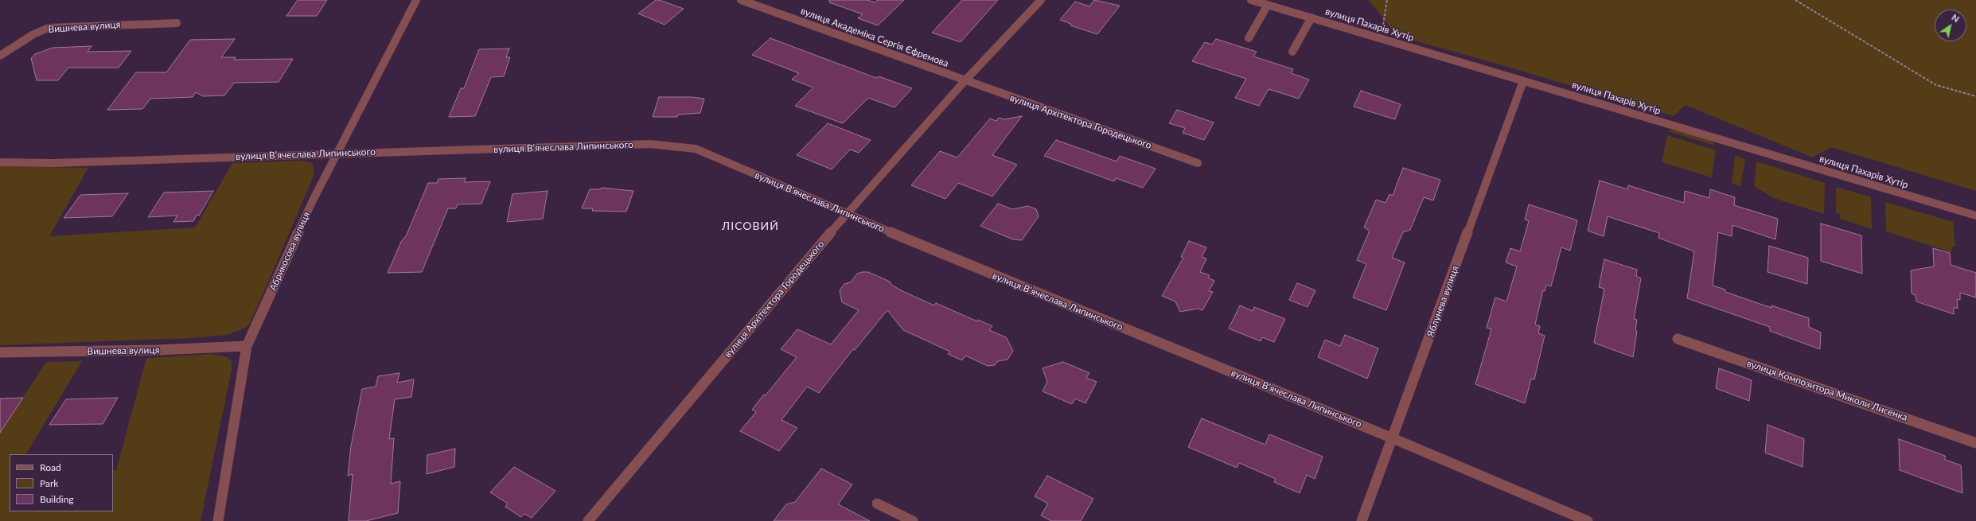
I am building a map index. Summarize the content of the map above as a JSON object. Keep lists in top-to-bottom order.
{
  "streets": {
    "street": [
      "вулиця Пахарів Хутір",
      "Вишнева вулиця",
      "вулиця Академіка Сергія Єфремова",
      "вулиця Архітектора Городецького",
      "вулиця Вʼячеслава Липинського",
      "Абрикосова вулиця",
      "Яблунева вулиця",
      "вулиця Композитора Миколи Лисенка"
    ]
  },
  "crossings": [
    ["вулиця Пахарів Хутір", "Яблунева вулиця"],
    ["Вишнева вулиця", "Абрикосова вулиця"],
    ["вулиця Академіка Сергія Єфремова", "вулиця Архітектора Городецького"],
    ["вулиця Архітектора Городецького", "вулиця Вʼячеслава Липинського"],
    ["вулиця Вʼячеслава Липинського", "Абрикосова вулиця"],
    ["вулиця Вʼячеслава Липинського", "Яблунева вулиця"]
  ],
  "districts": ["ЛІСОВИЙ"],
  "legend": ["Road", "Park", "Building"],
  "north": "top right"
}
